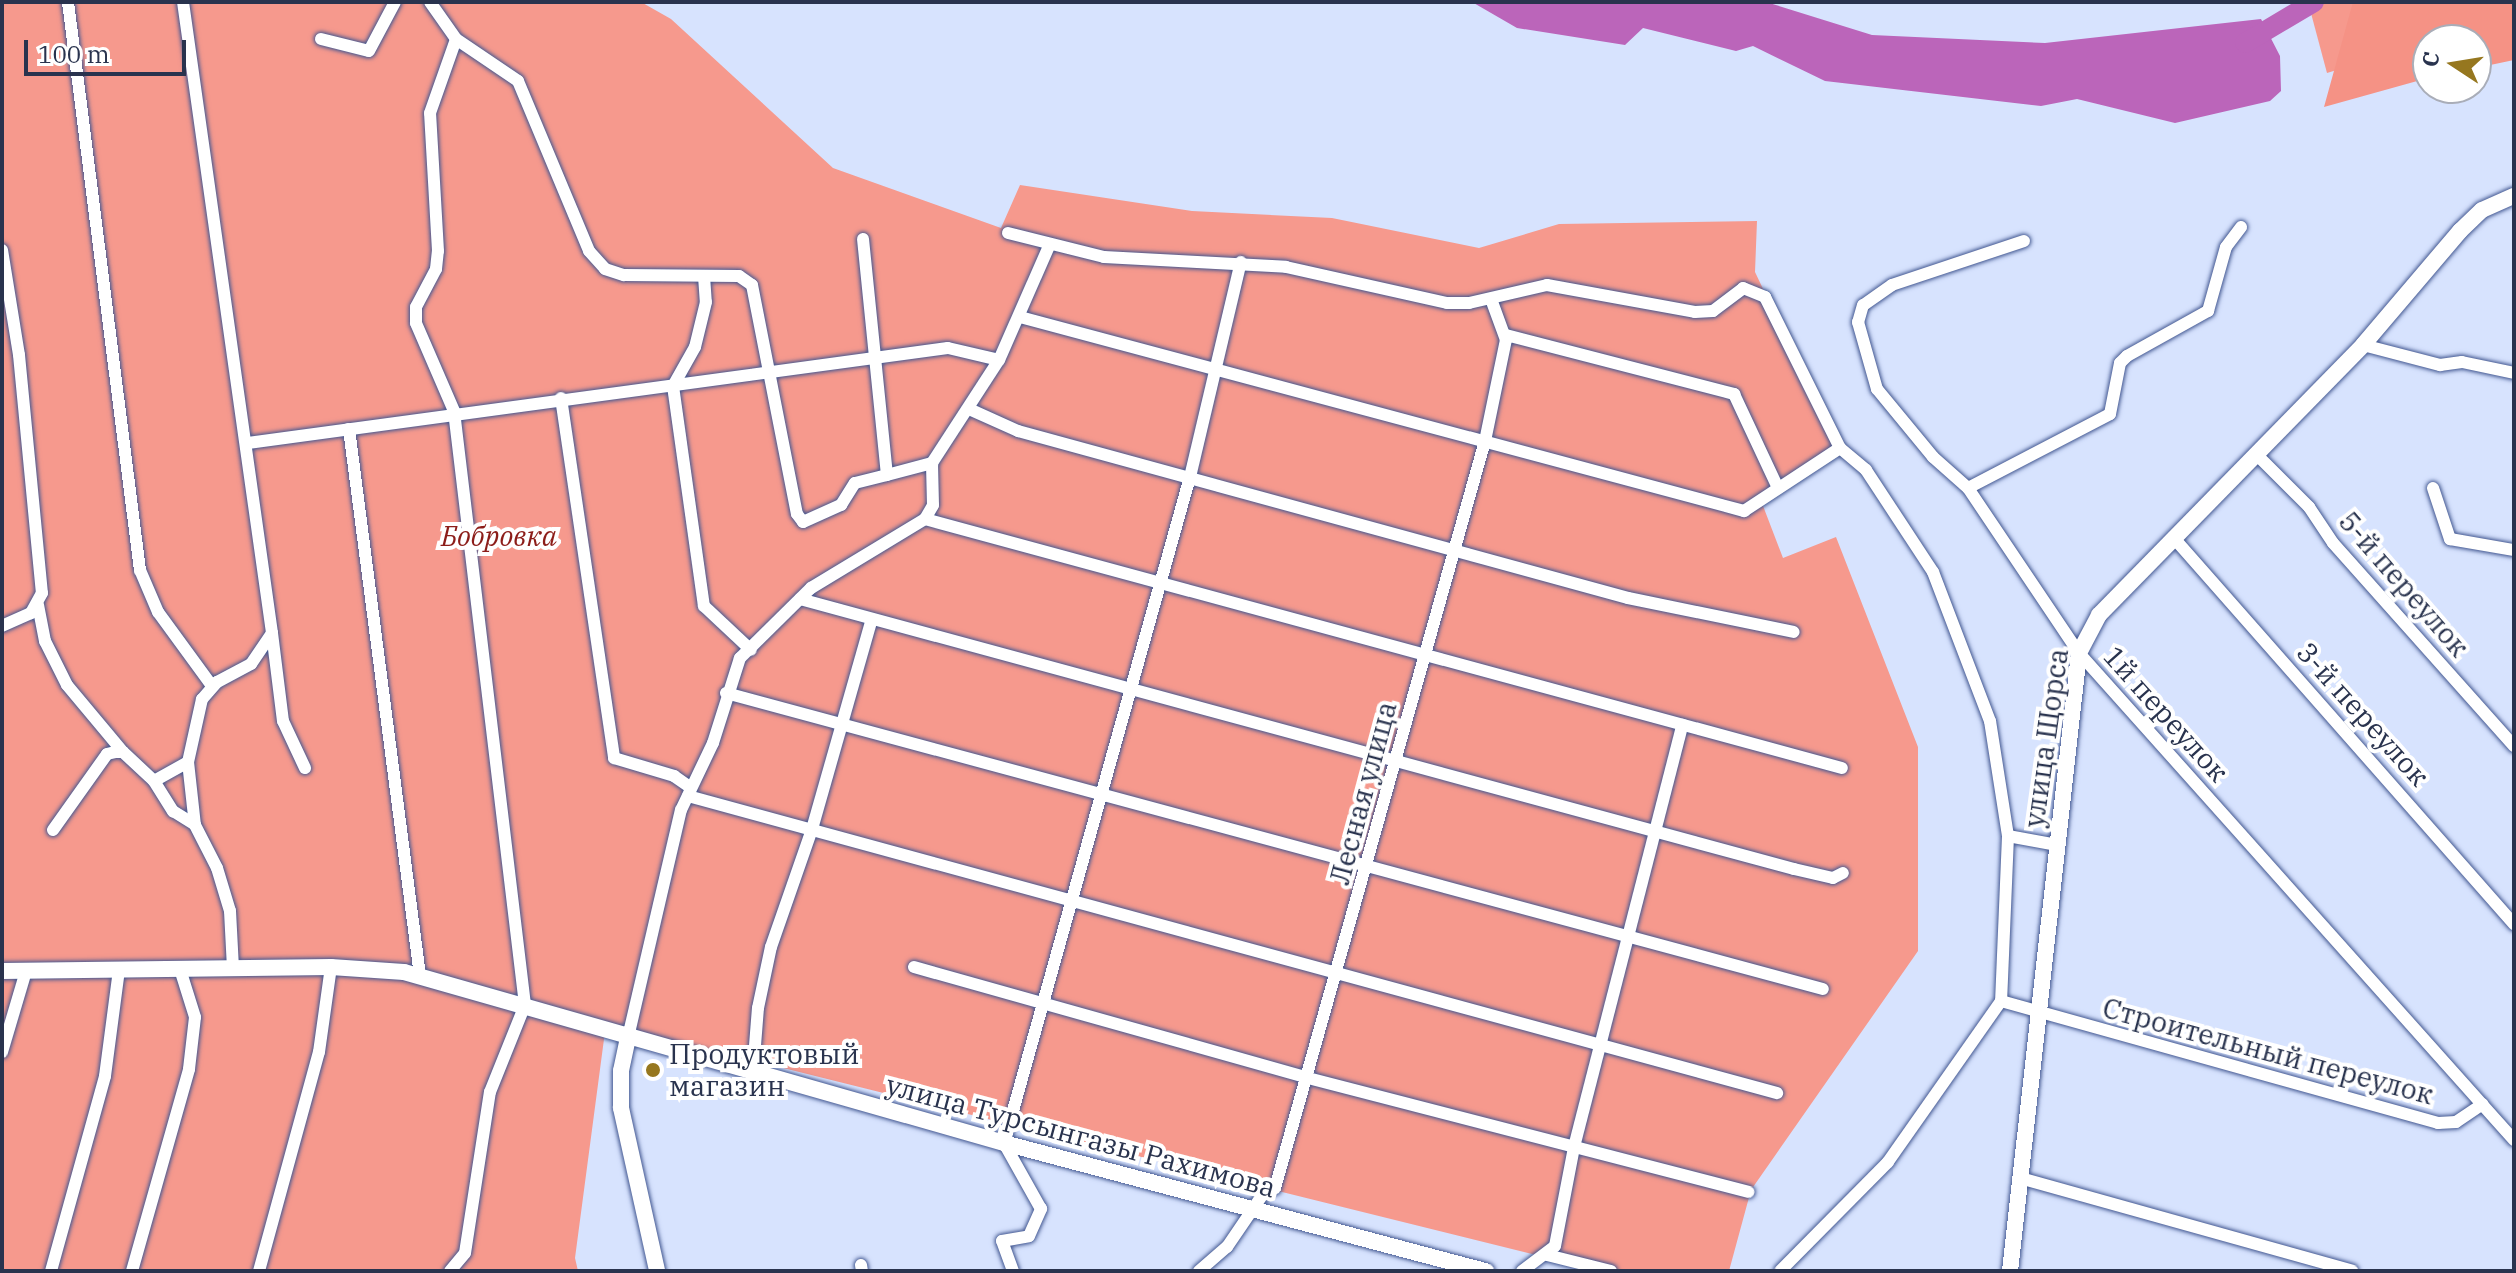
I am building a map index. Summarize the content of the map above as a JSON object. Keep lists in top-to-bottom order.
{
  "streets": {
    "street": [
      "5-й переулок",
      "1й переулок",
      "3-й переулок",
      "улица Щорса",
      "Лесная улица",
      "Строительный переулок",
      "улица Турсынгазы Рахимова"
    ]
  },
  "crossings": [
    ["5-й переулок", "улица Щорса"],
    ["1й переулок", "улица Щорса"],
    ["1й переулок", "Строительный переулок"],
    ["3-й переулок", "улица Щорса"],
    ["улица Щорса", "Строительный переулок"],
    ["Лесная улица", "улица Турсынгазы Рахимова"]
  ],
  "parks": ["Бобровка"],
  "places": ["Продуктовый магазин"],
  "scale_bar": "100 m",
  "north": "left"
}
